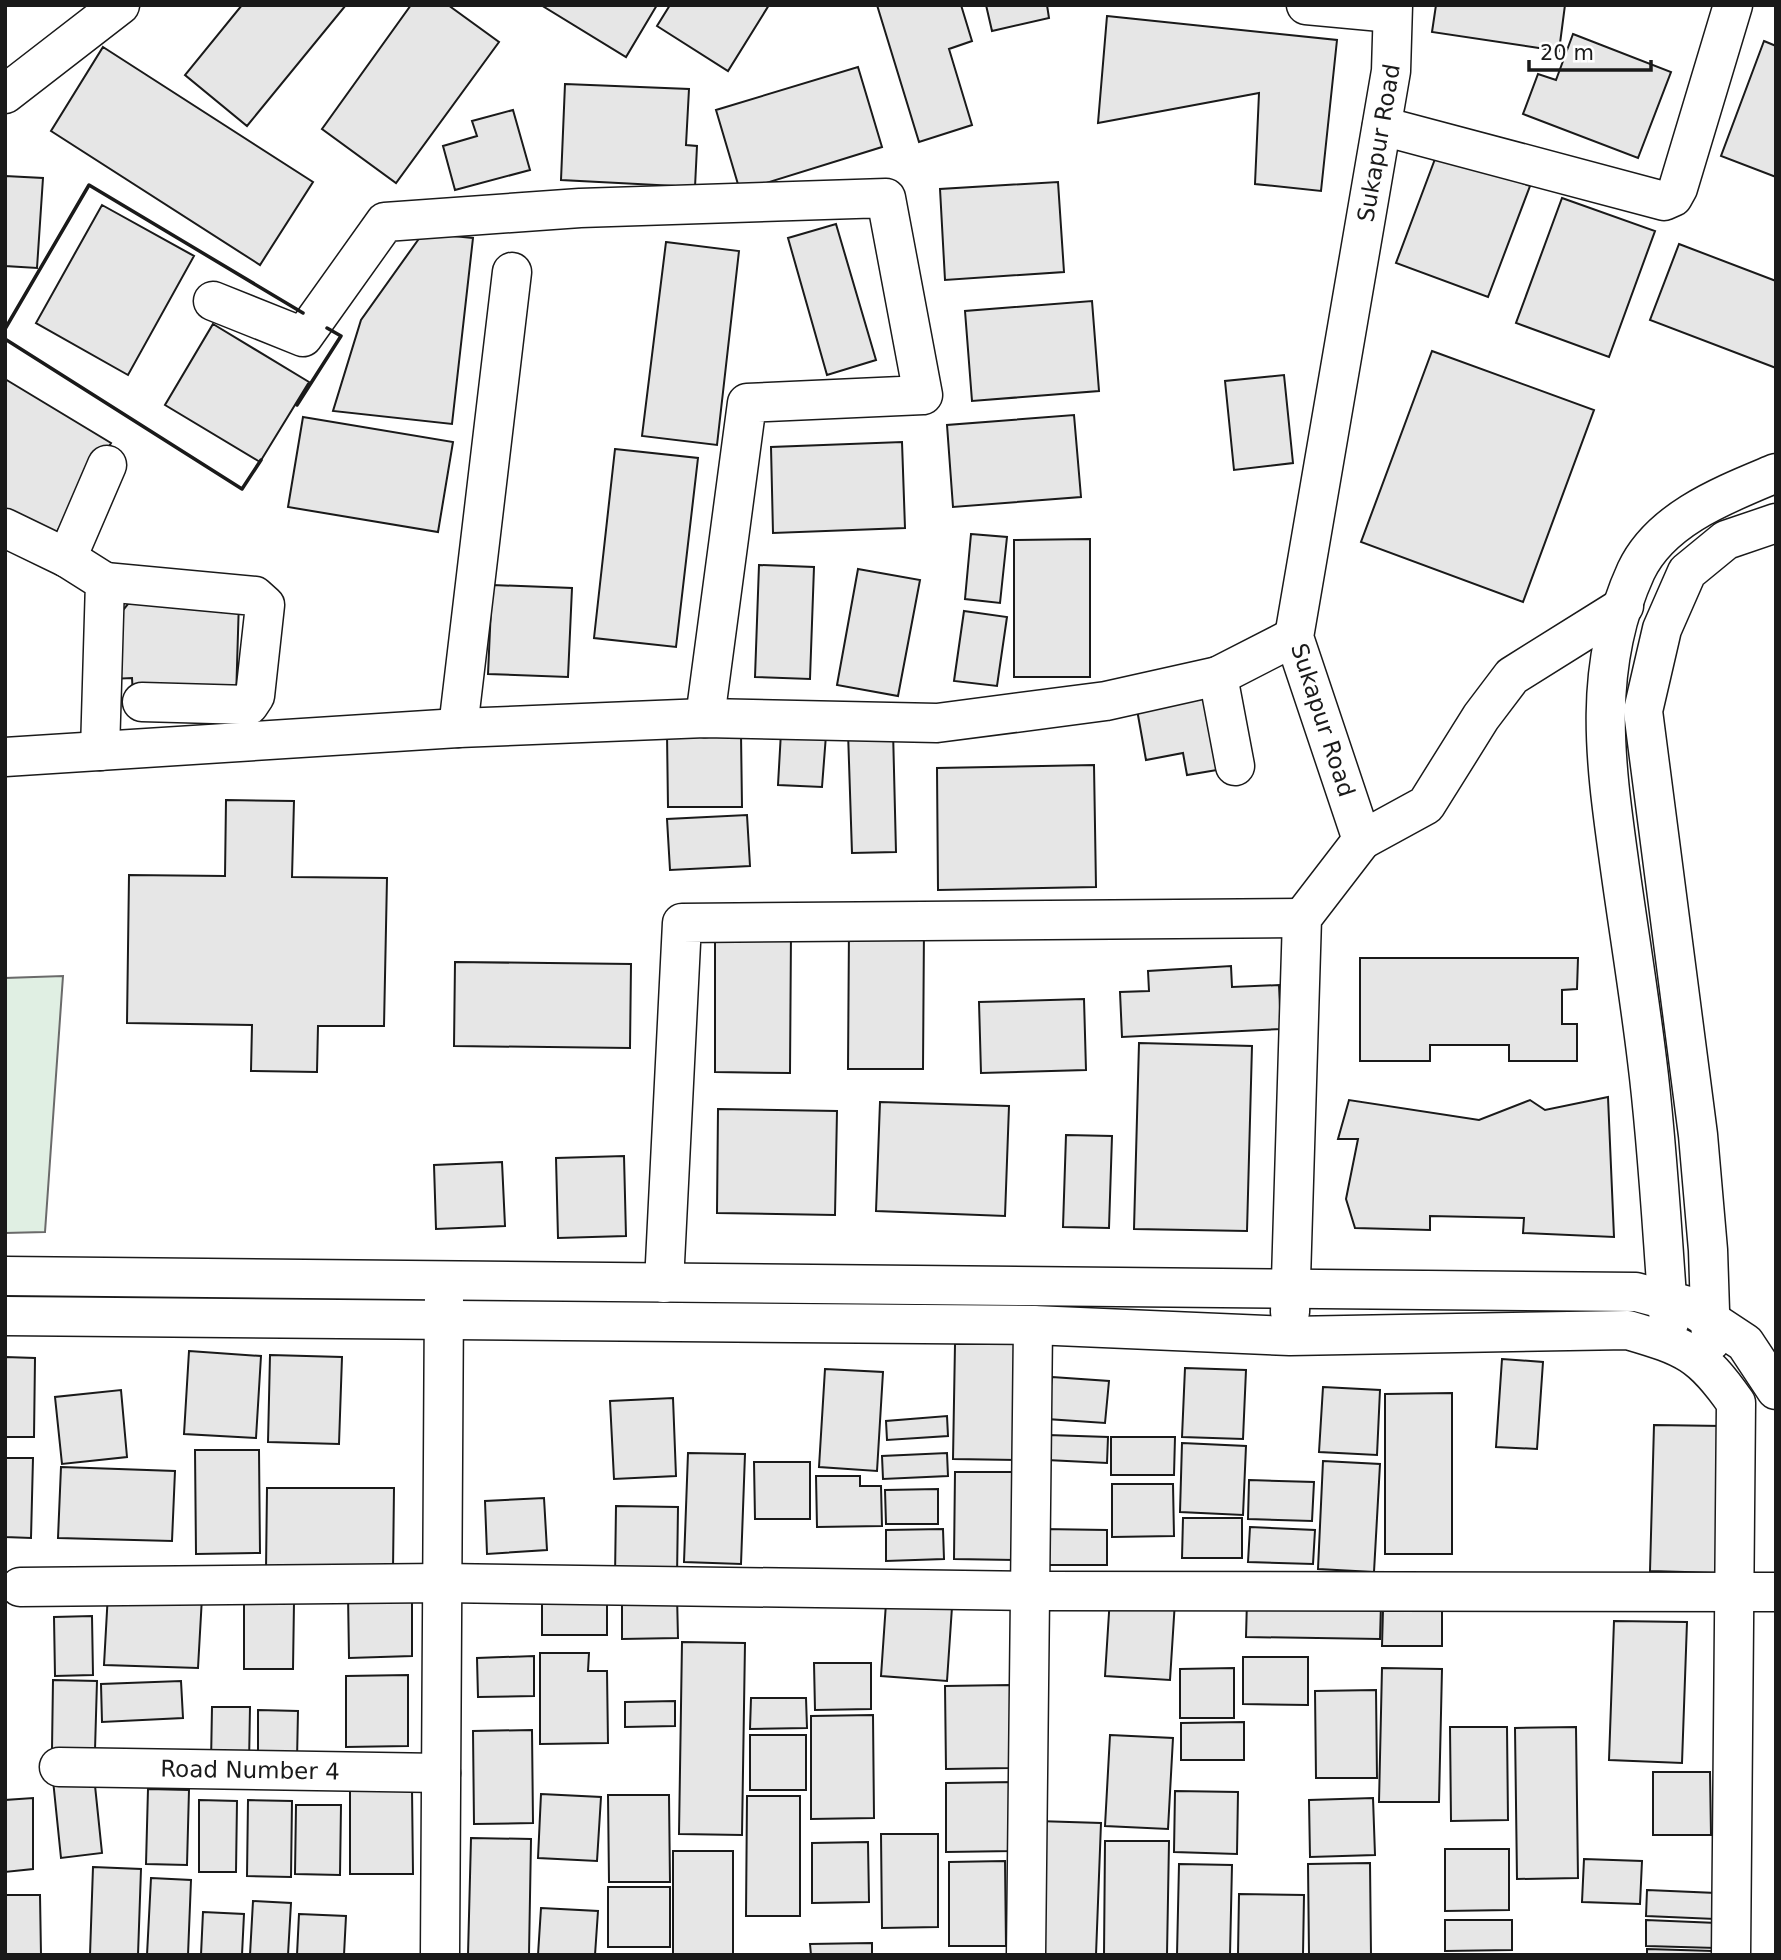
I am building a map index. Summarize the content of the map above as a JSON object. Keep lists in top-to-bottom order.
{
  "streets": {
    "street": ["Sukapur Road", "Road Number 4"]
  },
  "scale_bar": "20 m"
}
